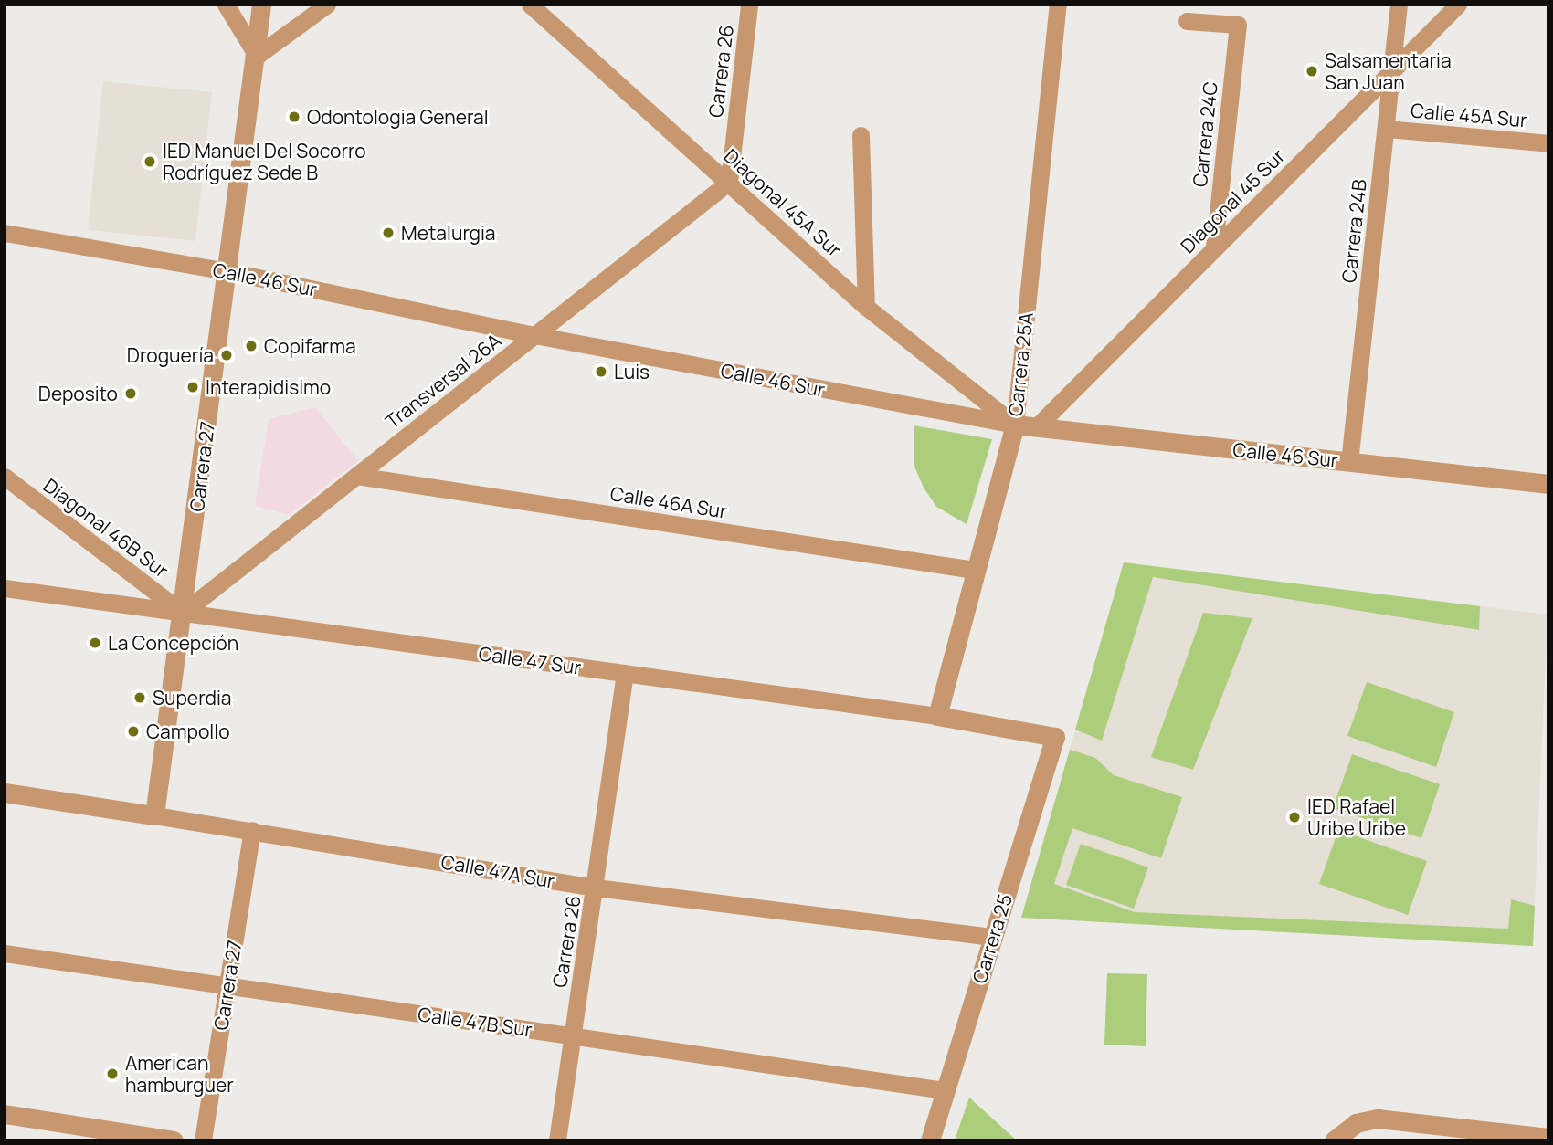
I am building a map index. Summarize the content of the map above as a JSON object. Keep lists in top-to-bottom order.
{
  "streets": {
    "street": [
      "Carrera 26",
      "Calle 45A Sur",
      "Carrera 24C",
      "Diagonal 45 Sur",
      "Diagonal 45A Sur",
      "Carrera 24B",
      "Calle 46 Sur",
      "Carrera 25A",
      "Transversal 26A",
      "Carrera 27",
      "Calle 46A Sur",
      "Diagonal 46B Sur",
      "Calle 47 Sur",
      "Calle 47A Sur",
      "Carrera 25",
      "Calle 47B Sur"
    ]
  },
  "crossings": [
    ["Carrera 26", "Diagonal 45A Sur"],
    ["Carrera 26", "Transversal 26A"],
    ["Carrera 26", "Calle 47 Sur"],
    ["Carrera 26", "Calle 47A Sur"],
    ["Carrera 26", "Calle 47B Sur"],
    ["Calle 45A Sur", "Carrera 24B"],
    ["Carrera 24C", "Diagonal 45 Sur"],
    ["Diagonal 45 Sur", "Carrera 24B"],
    ["Diagonal 45 Sur", "Calle 46 Sur"],
    ["Diagonal 45A Sur", "Calle 46 Sur"],
    ["Diagonal 45A Sur", "Carrera 25A"],
    ["Diagonal 45A Sur", "Transversal 26A"],
    ["Carrera 24B", "Calle 46 Sur"],
    ["Calle 46 Sur", "Carrera 25A"],
    ["Calle 46 Sur", "Transversal 26A"],
    ["Calle 46 Sur", "Carrera 27"],
    ["Carrera 25A", "Calle 46A Sur"],
    ["Carrera 25A", "Calle 47 Sur"],
    ["Transversal 26A", "Carrera 27"],
    ["Transversal 26A", "Calle 46A Sur"],
    ["Transversal 26A", "Diagonal 46B Sur"],
    ["Transversal 26A", "Calle 47 Sur"],
    ["Carrera 27", "Diagonal 46B Sur"],
    ["Carrera 27", "Calle 47 Sur"],
    ["Carrera 27", "Calle 47A Sur"],
    ["Carrera 27", "Calle 47B Sur"],
    ["Diagonal 46B Sur", "Calle 47 Sur"],
    ["Calle 47 Sur", "Carrera 25"],
    ["Calle 47A Sur", "Carrera 25"],
    ["Carrera 25", "Calle 47B Sur"]
  ],
  "places": [
    "Salsamentaria San Juan",
    "Odontologia General",
    "IED Manuel Del Socorro Rodríguez Sede B",
    "Metalurgia",
    "Copifarma",
    "Droguería",
    "Luis",
    "Interapidisimo",
    "Deposito",
    "La Concepción",
    "Superdia",
    "Campollo",
    "IED Rafael Uribe Uribe",
    "American hamburguer"
  ]
}
